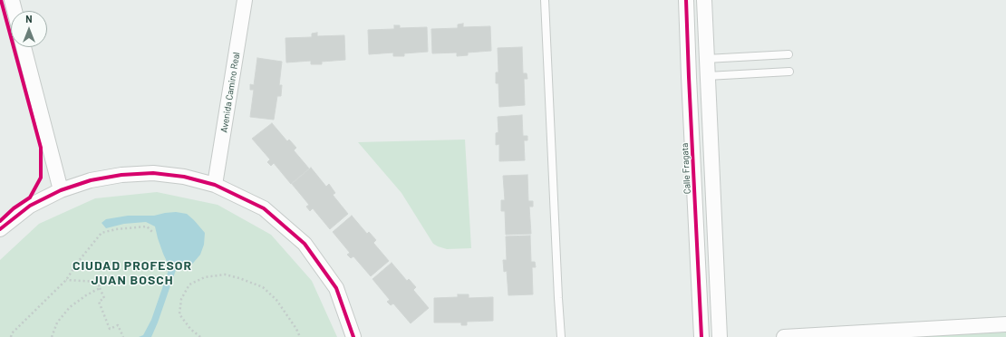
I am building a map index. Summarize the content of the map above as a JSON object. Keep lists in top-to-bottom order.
{
  "streets": {
    "street": ["Avenida Camino Real", "Calle Fragata"]
  },
  "districts": ["CIUDAD PROFESOR JUAN BOSCH"],
  "north": "top"
}
